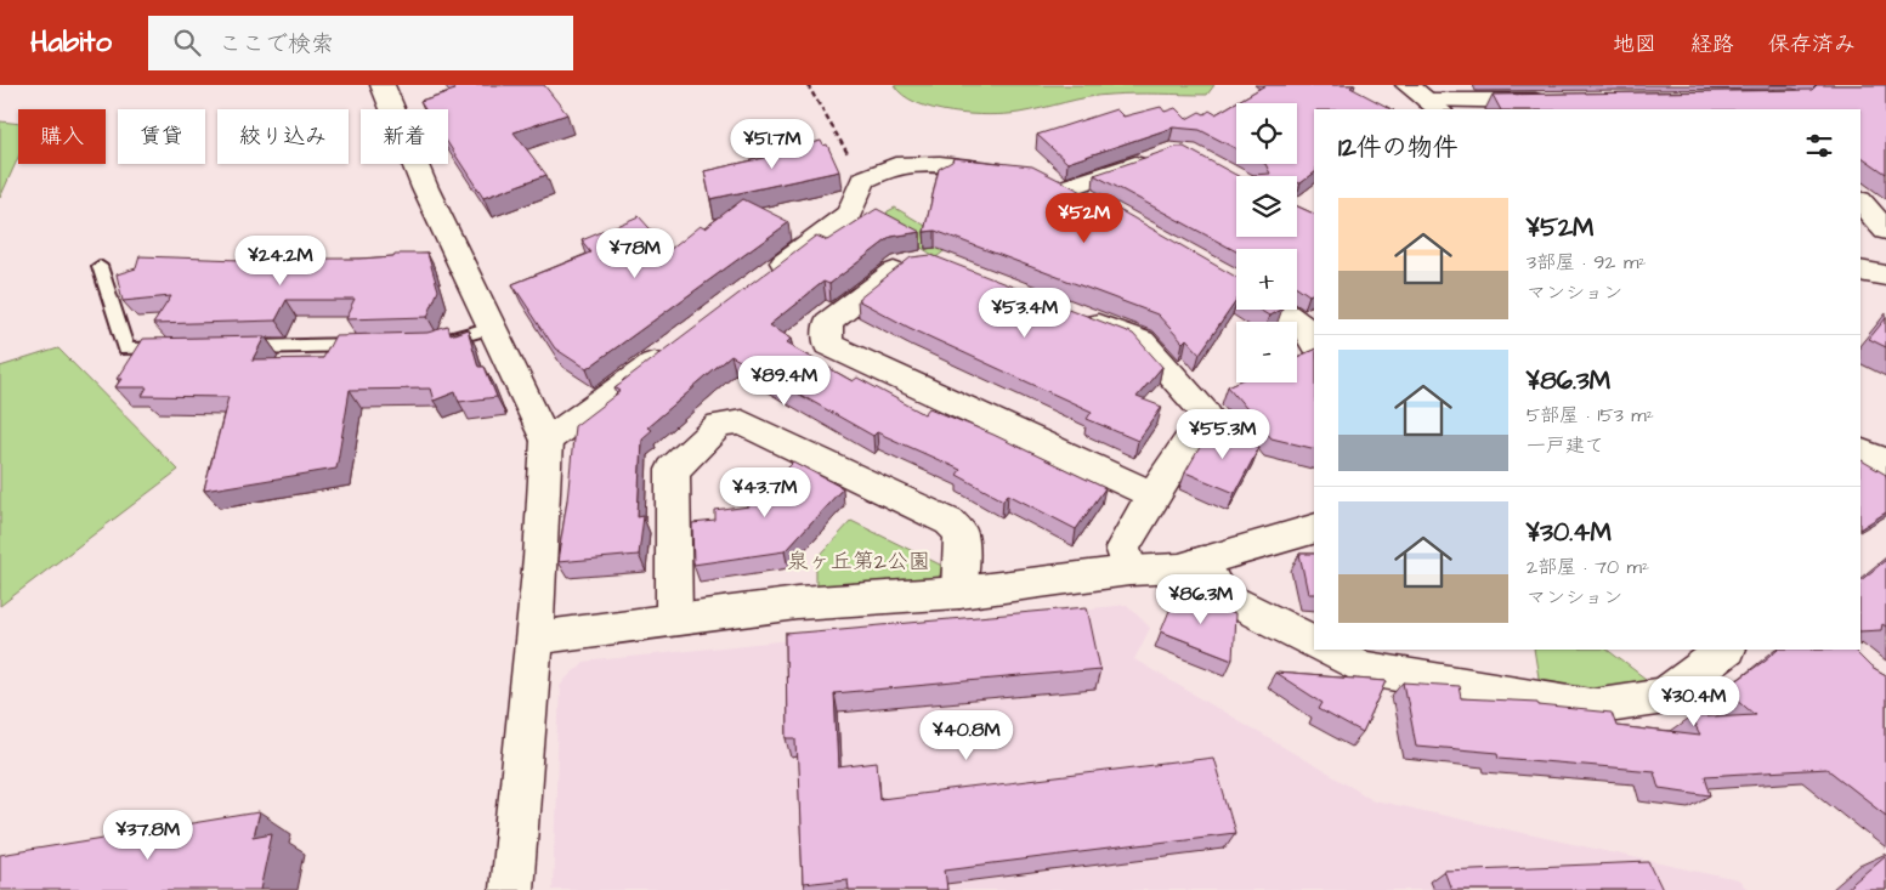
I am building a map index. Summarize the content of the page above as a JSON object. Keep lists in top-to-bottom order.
{
  "parks": ["泉ヶ丘第2公園"],
  "page": {
    "header": "Habito",
    "search": "ここで検索",
    "nav": ["地図", "経路", "保存済み"],
    "map_buttons": ["+", "−"],
    "chip": [
      "購入",
      "賃貸",
      "絞り込み",
      "新着"
    ],
    "heading": "12件の物件",
    "price": [
      "¥51.7M",
      "¥52M",
      "¥78M",
      "¥24.2M",
      "¥53.4M",
      "¥89.4M",
      "¥55.3M",
      "¥43.7M",
      "¥86.3M",
      "¥30.4M",
      "¥40.8M",
      "¥37.8M"
    ],
    "list": [
      {
        "name": "¥52M",
        "note": "3部屋 · 92 m² · マンション"
      },
      {
        "name": "¥86.3M",
        "note": "5部屋 · 153 m² · 一戸建て"
      },
      {
        "name": "¥30.4M",
        "note": "2部屋 · 70 m² · マンション"
      }
    ]
  }
}
